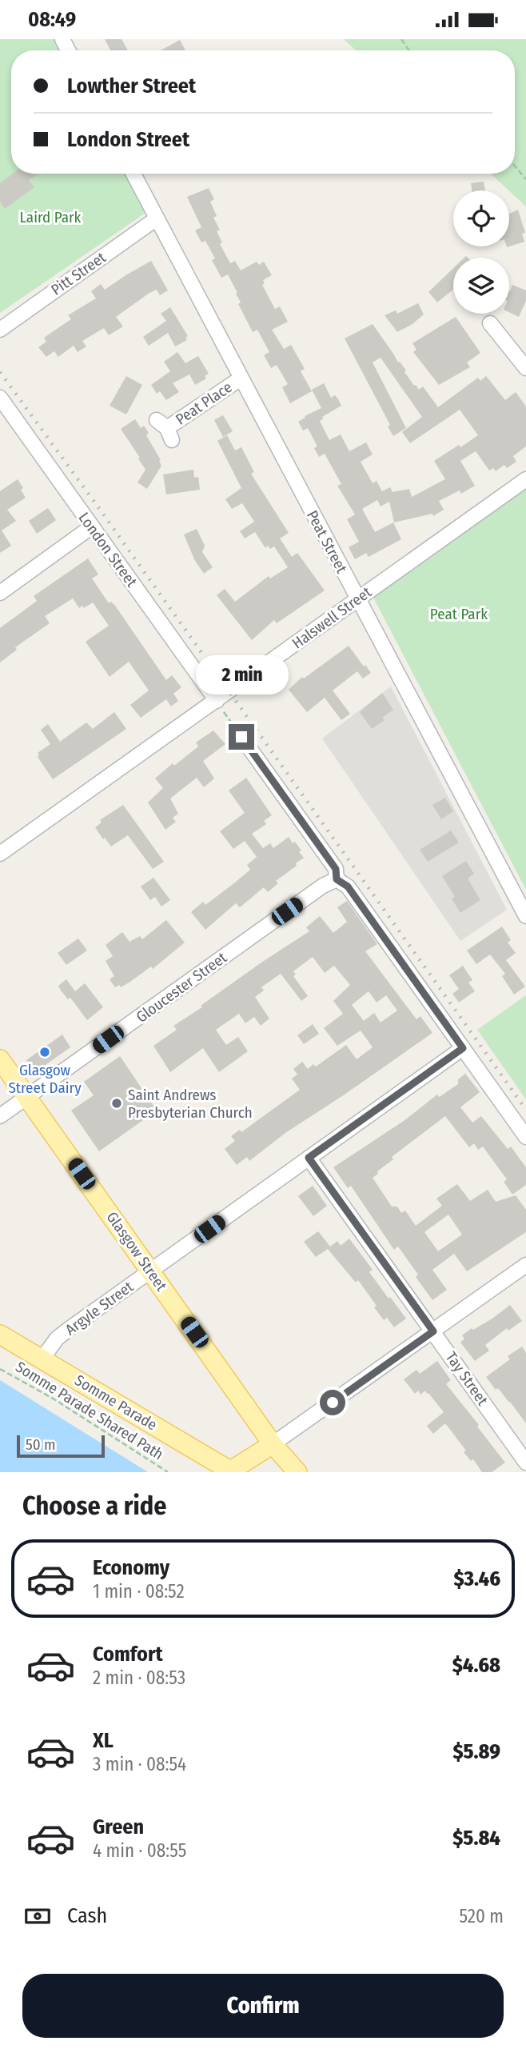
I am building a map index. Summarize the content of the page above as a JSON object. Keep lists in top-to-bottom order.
{
  "streets": {
    "main road": ["Glasgow Street", "Somme Parade"],
    "street": [
      "Pitt Street",
      "Peat Place",
      "Peat Street",
      "London Street",
      "Halswell Street",
      "Gloucester Street",
      "Argyle Street",
      "Tay Street"
    ],
    "path": ["Somme Parade Shared Path"]
  },
  "crossings": [
    ["Pitt Street", "Peat Street"],
    ["Peat Place", "Peat Street"],
    ["Peat Street", "Halswell Street"],
    ["London Street", "Halswell Street"],
    ["Gloucester Street", "Glasgow Street"],
    ["Glasgow Street", "Argyle Street"],
    ["Argyle Street", "Tay Street"],
    ["Argyle Street", "Somme Parade"]
  ],
  "parks": ["Laird Park", "Peat Park"],
  "places": ["Glasgow Street Dairy", "Saint Andrews Presbyterian Church"],
  "scale_bar": "50 m",
  "page": {
    "status": "08:49",
    "banner": ["Lowther Street", "London Street"],
    "bubble": "2 min",
    "scale": "50 m",
    "heading": "Choose a ride",
    "list": [
      {
        "name": "Economy",
        "note": "1 min · 08:52",
        "value": "$3.46"
      },
      {
        "name": "Comfort",
        "note": "2 min · 08:53",
        "value": "$4.68"
      },
      {
        "name": "XL",
        "note": "3 min · 08:54",
        "value": "$5.89"
      },
      {
        "name": "Green",
        "note": "4 min · 08:55",
        "value": "$5.84"
      }
    ],
    "pay": ["Cash", "520 m"],
    "buttons": "Confirm"
  }
}
